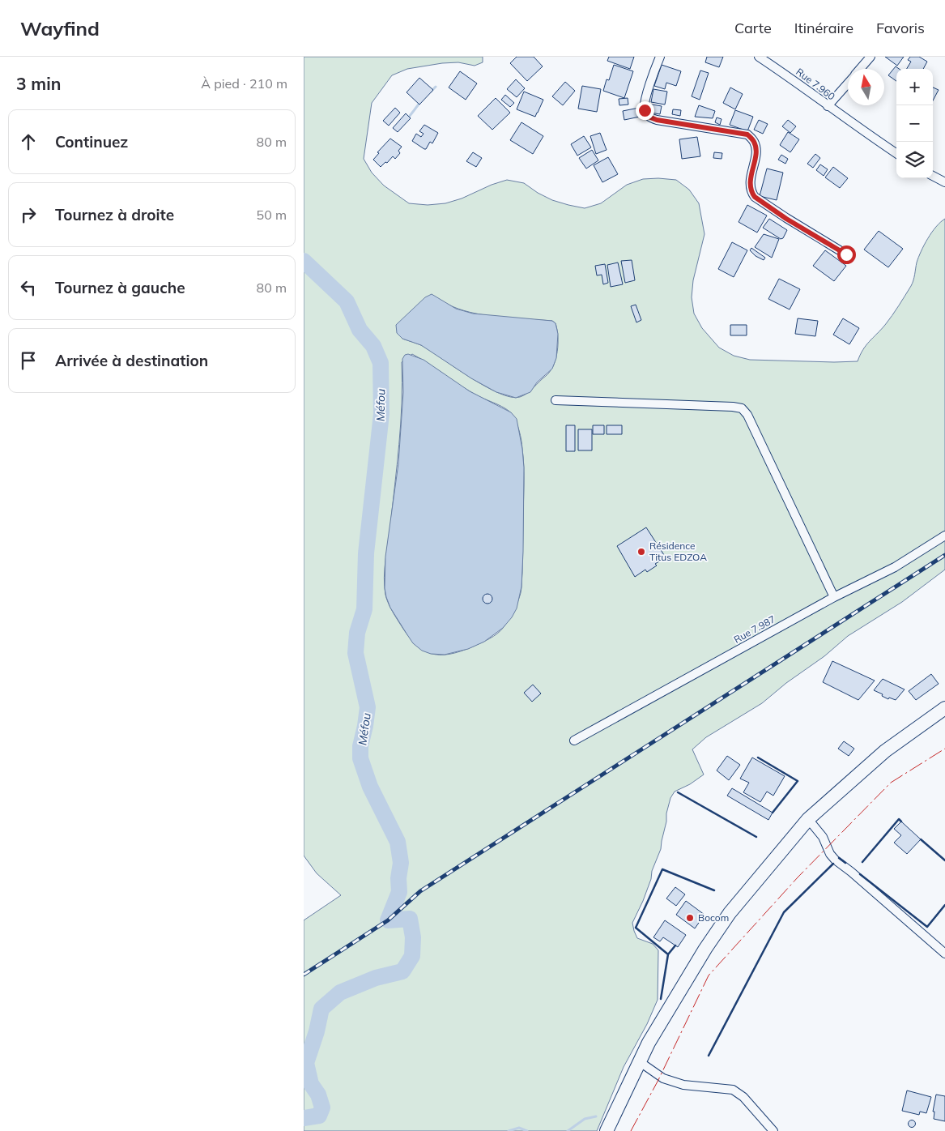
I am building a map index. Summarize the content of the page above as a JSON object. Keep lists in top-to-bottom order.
{
  "streets": {
    "street": ["Rue 7.960", "Rue 7.987"]
  },
  "water": ["Méfou"],
  "places": ["Résidence Titus EDZOA", "Bocom"],
  "north": "top",
  "page": {
    "header": "Wayfind",
    "nav": ["Carte", "Itinéraire", "Favoris"],
    "heading": ["3 min", "À pied · 210 m"],
    "map_buttons": ["+", "−"],
    "list": [
      ["Continuez", "80 m"],
      ["Tournez à droite", "50 m"],
      ["Tournez à gauche", "80 m"],
      "Arrivée à destination"
    ]
  }
}
